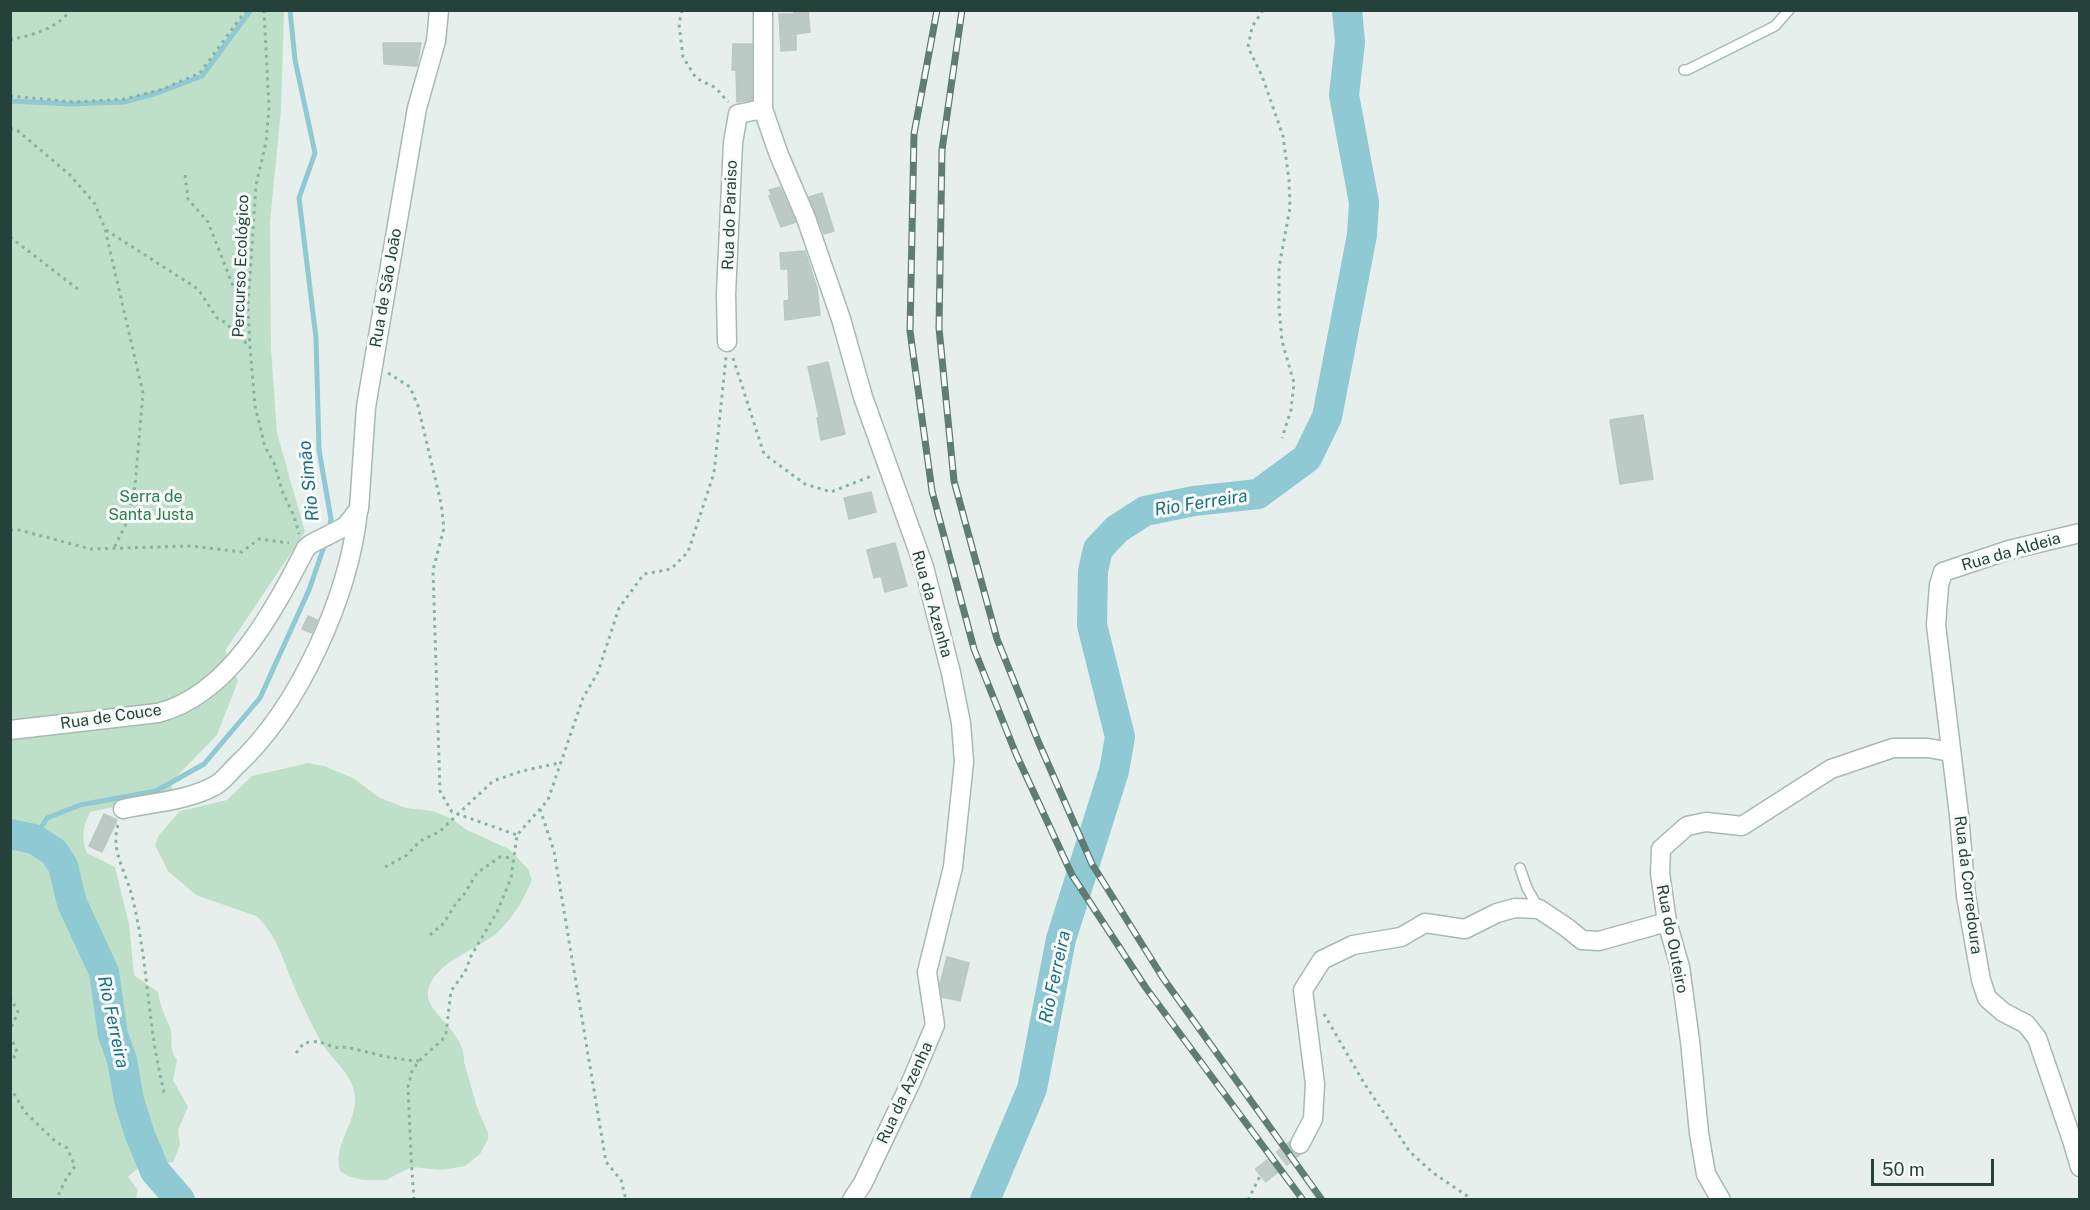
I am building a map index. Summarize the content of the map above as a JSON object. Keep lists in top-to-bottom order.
{
  "streets": {
    "street": [
      "Rua do Paraiso",
      "Rua de São João",
      "Rua da Aldeia",
      "Rua da Azenha",
      "Rua de Couce",
      "Rua da Corredoura",
      "Rua do Outeiro"
    ],
    "path": ["Percurso Ecológico"]
  },
  "crossings": [
    ["Percurso Ecológico", "Rua de Couce"],
    ["Rua da Aldeia", "Rua da Corredoura"],
    ["Rua da Corredoura", "Rua do Outeiro"]
  ],
  "water": ["Rio Simão", "Rio Ferreira"],
  "parks": ["Serra de Santa Justa"],
  "scale_bar": "50 m"
}
